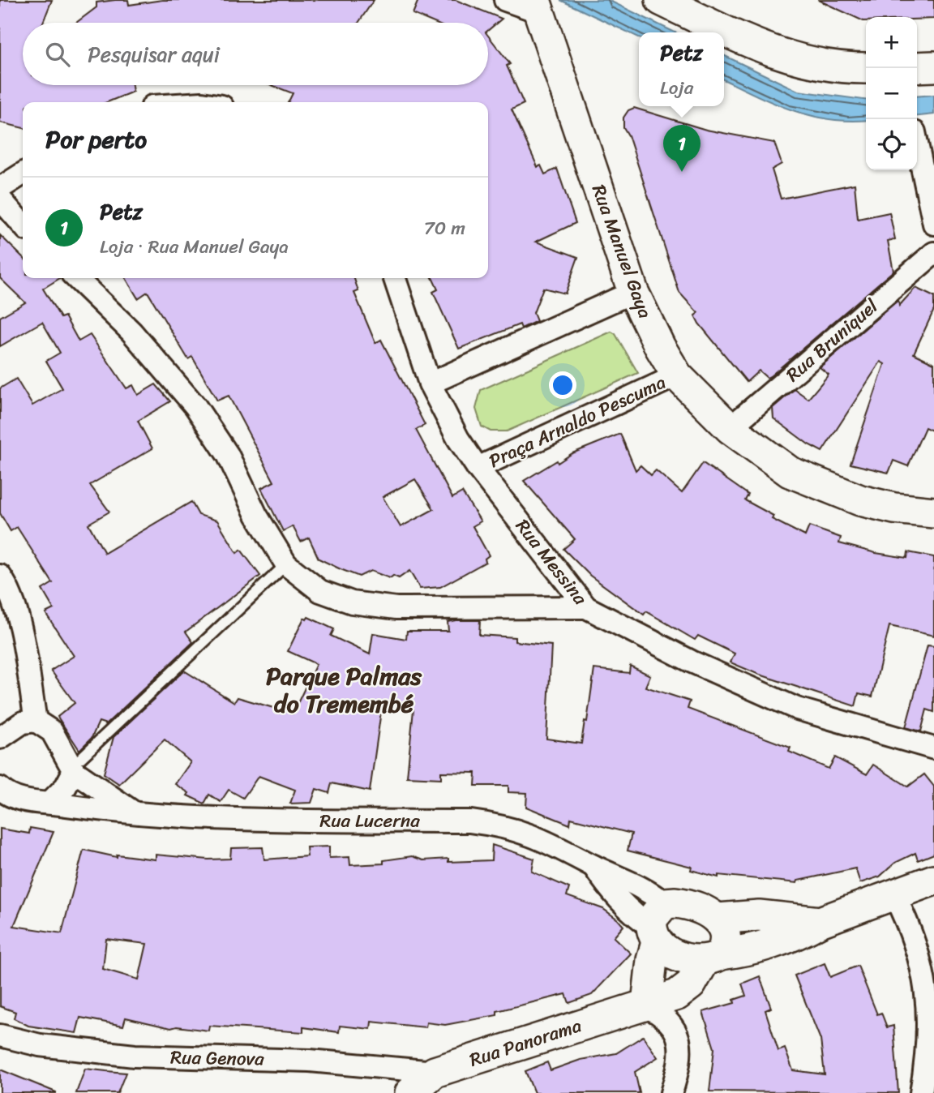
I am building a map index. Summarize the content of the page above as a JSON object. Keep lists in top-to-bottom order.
{
  "streets": {
    "street": [
      "Rua Manuel Gaya",
      "Rua Bruniquel",
      "Praça Arnaldo Pescuma",
      "Rua Messina",
      "Rua Lucerna",
      "Rua Panorama",
      "Rua Genova"
    ]
  },
  "crossings": [
    ["Rua Manuel Gaya", "Rua Bruniquel"],
    ["Rua Manuel Gaya", "Praça Arnaldo Pescuma"],
    ["Praça Arnaldo Pescuma", "Rua Messina"],
    ["Rua Lucerna", "Rua Panorama"],
    ["Rua Panorama", "Rua Genova"]
  ],
  "districts": ["Parque Palmas do Tremembé"],
  "page": {
    "map_buttons": ["+", "−"],
    "search": "Pesquisar aqui",
    "popup": ["Petz", "Loja"],
    "heading": "Por perto",
    "pins": "1",
    "list": [
      {
        "mark": "1",
        "name": "Petz",
        "note": "Loja · Rua Manuel Gaya",
        "value": "70 m"
      }
    ]
  }
}
